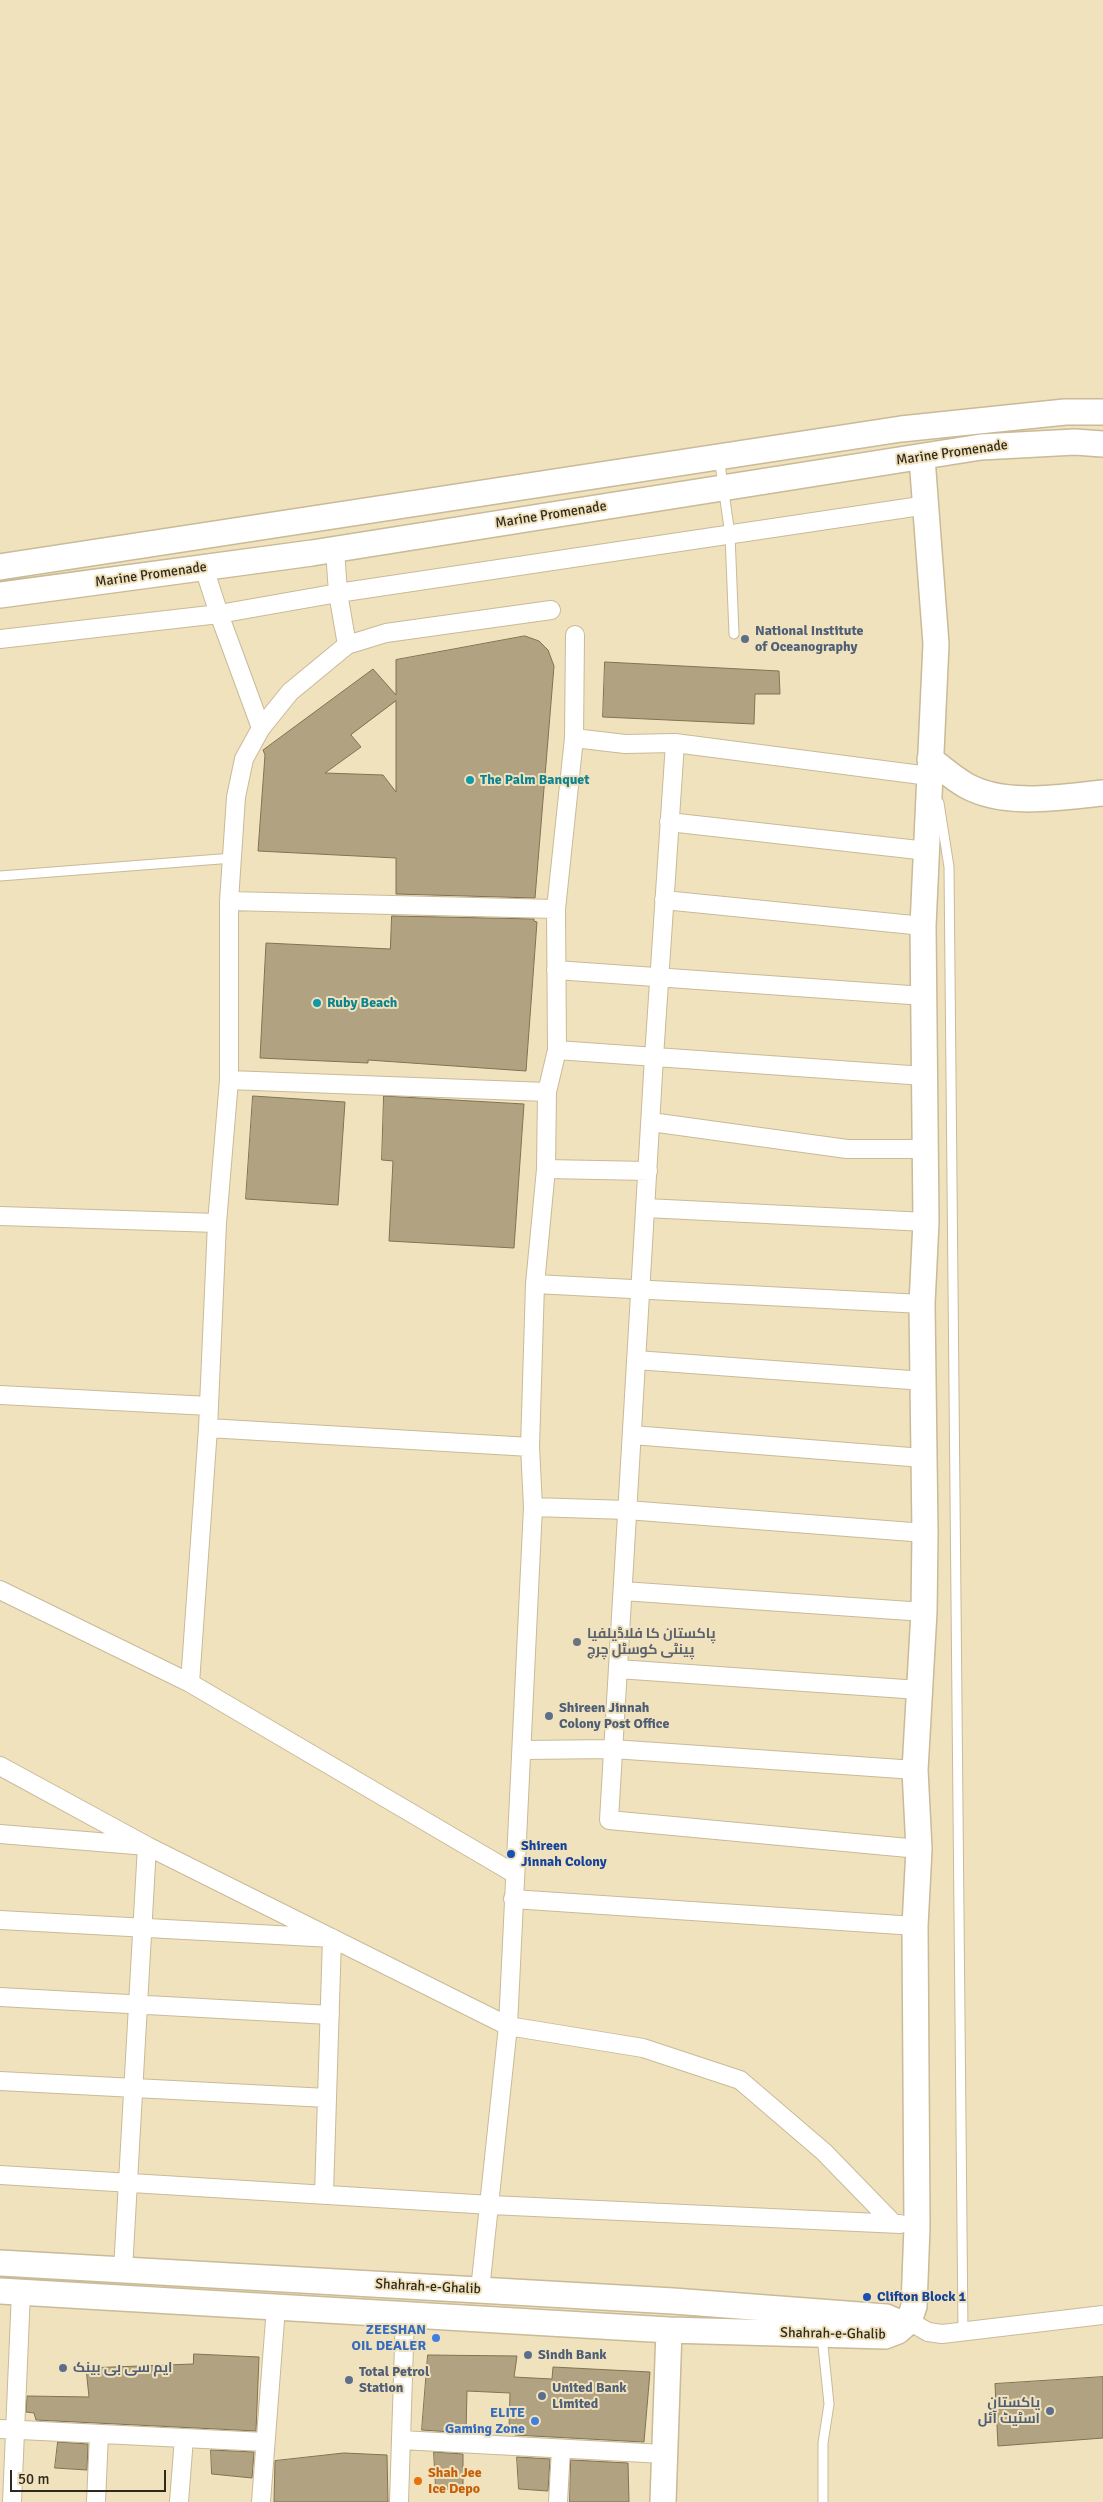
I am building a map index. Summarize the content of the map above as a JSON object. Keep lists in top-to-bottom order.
{
  "streets": {
    "main road": ["Marine Promenade", "Shahrah-e-Ghalib"]
  },
  "places": [
    "National Institute of Oceanography",
    "The Palm Banquet",
    "Ruby Beach",
    "پاکستان کا فلاڈیلفیا پینٹی کوسٹل چرچ",
    "Shireen Jinnah Colony Post Office",
    "Shireen Jinnah Colony",
    "Clifton Block 1",
    "ZEESHAN OIL DEALER",
    "Sindh Bank",
    "ایم سی بی بینک",
    "Total Petrol Station",
    "United Bank Limited",
    "پاکستان اسٹیٹ آئل",
    "ELITE Gaming Zone",
    "Shah Jee Ice Depo"
  ],
  "scale_bar": "50 m"
}
